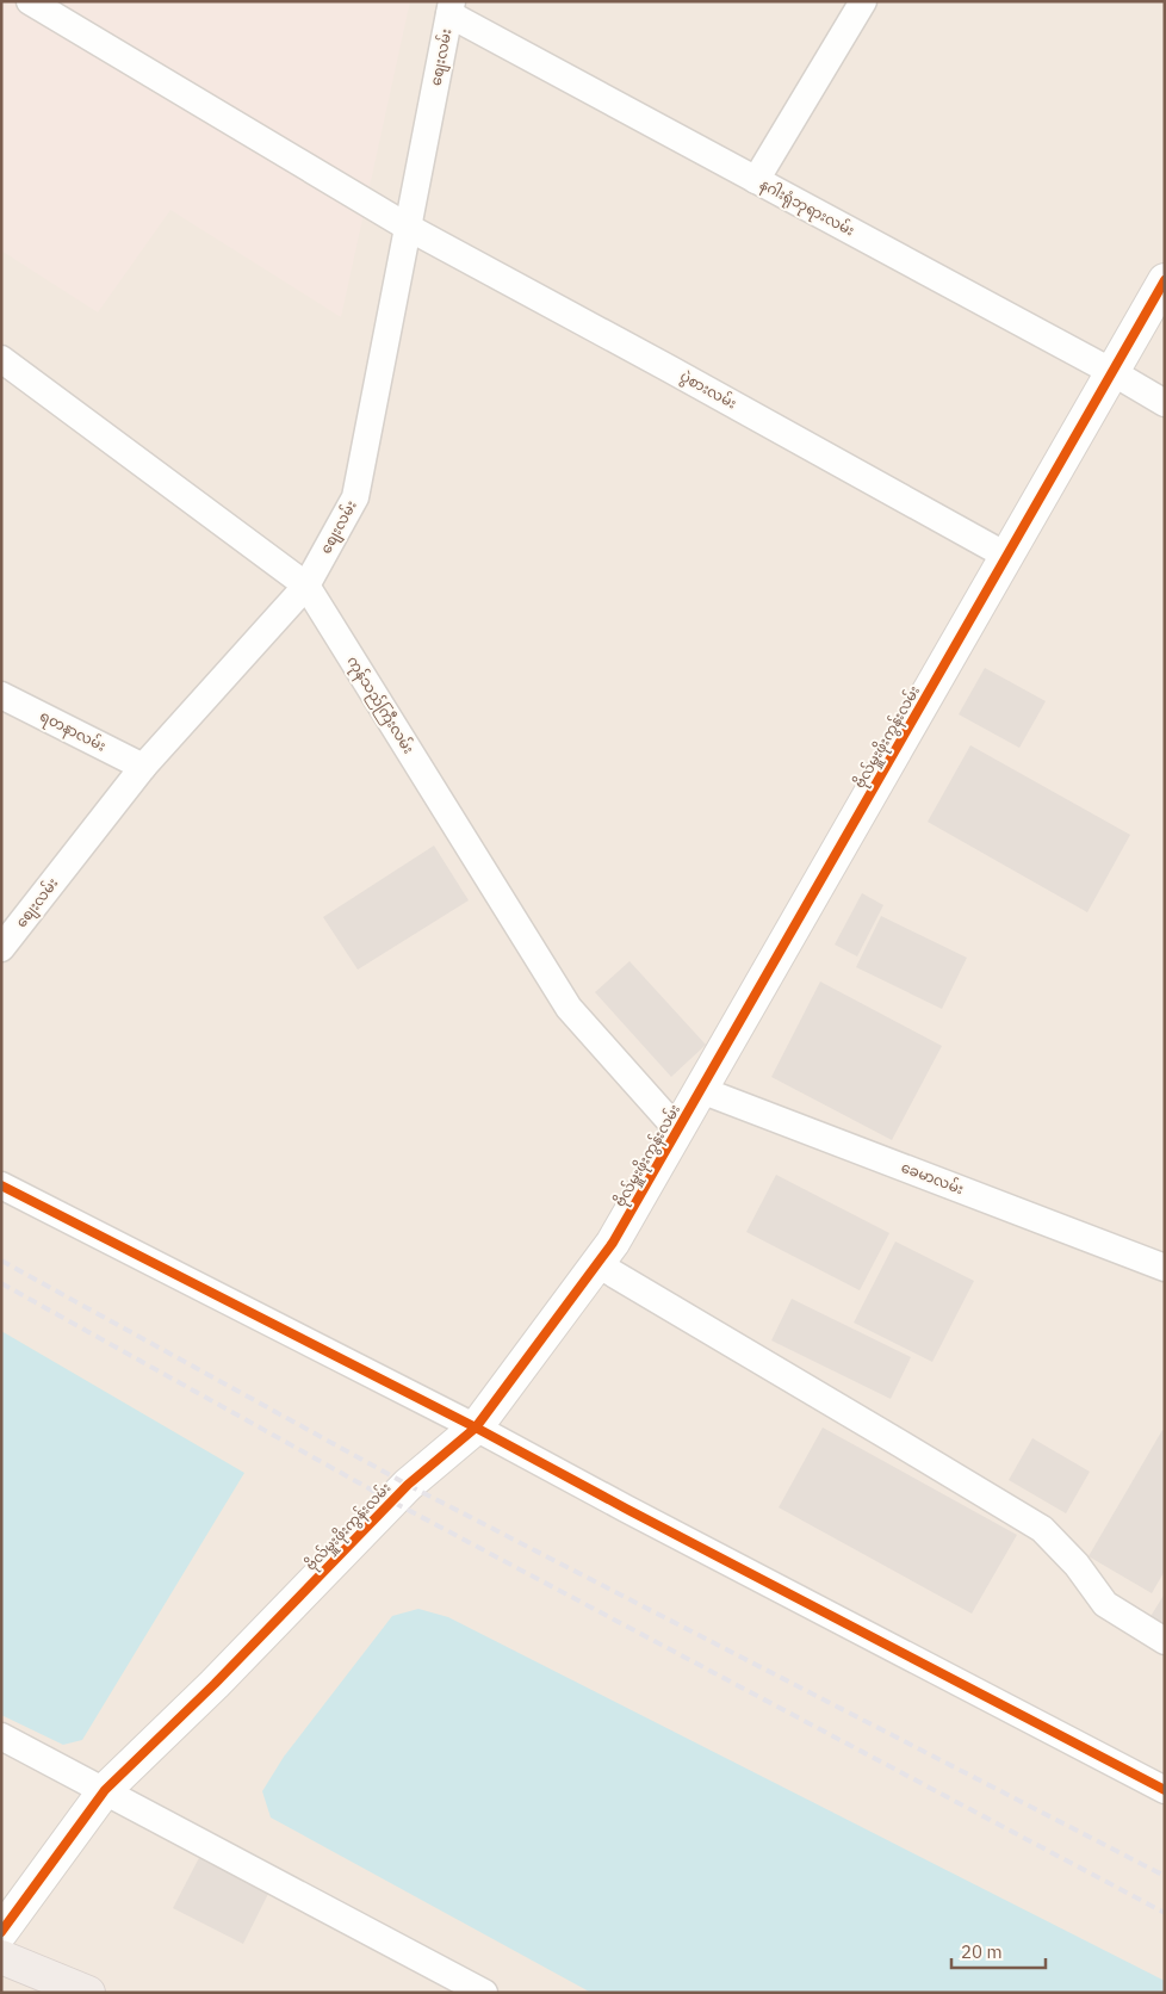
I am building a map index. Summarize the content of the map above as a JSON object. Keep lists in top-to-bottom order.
{
  "streets": {
    "street": [
      "စျေးလမ်း",
      "နဂါးရုံဘုရားလမ်း",
      "ပွဲစားလမ်း",
      "ကုန်သည်ကြီးလမ်း",
      "ရတနာလမ်း",
      "ဗိုလ်မှူးဖိုးကွန်းလမ်း",
      "ခေမာလမ်း"
    ]
  },
  "crossings": [
    ["စျေးလမ်း", "နဂါးရုံဘုရားလမ်း"],
    ["စျေးလမ်း", "ပွဲစားလမ်း"],
    ["စျေးလမ်း", "ကုန်သည်ကြီးလမ်း"],
    ["စျေးလမ်း", "ရတနာလမ်း"],
    ["နဂါးရုံဘုရားလမ်း", "ဗိုလ်မှူးဖိုးကွန်းလမ်း"],
    ["ပွဲစားလမ်း", "ဗိုလ်မှူးဖိုးကွန်းလမ်း"],
    ["ကုန်သည်ကြီးလမ်း", "ဗိုလ်မှူးဖိုးကွန်းလမ်း"],
    ["ဗိုလ်မှူးဖိုးကွန်းလမ်း", "ခေမာလမ်း"]
  ],
  "scale_bar": "20 m"
}
